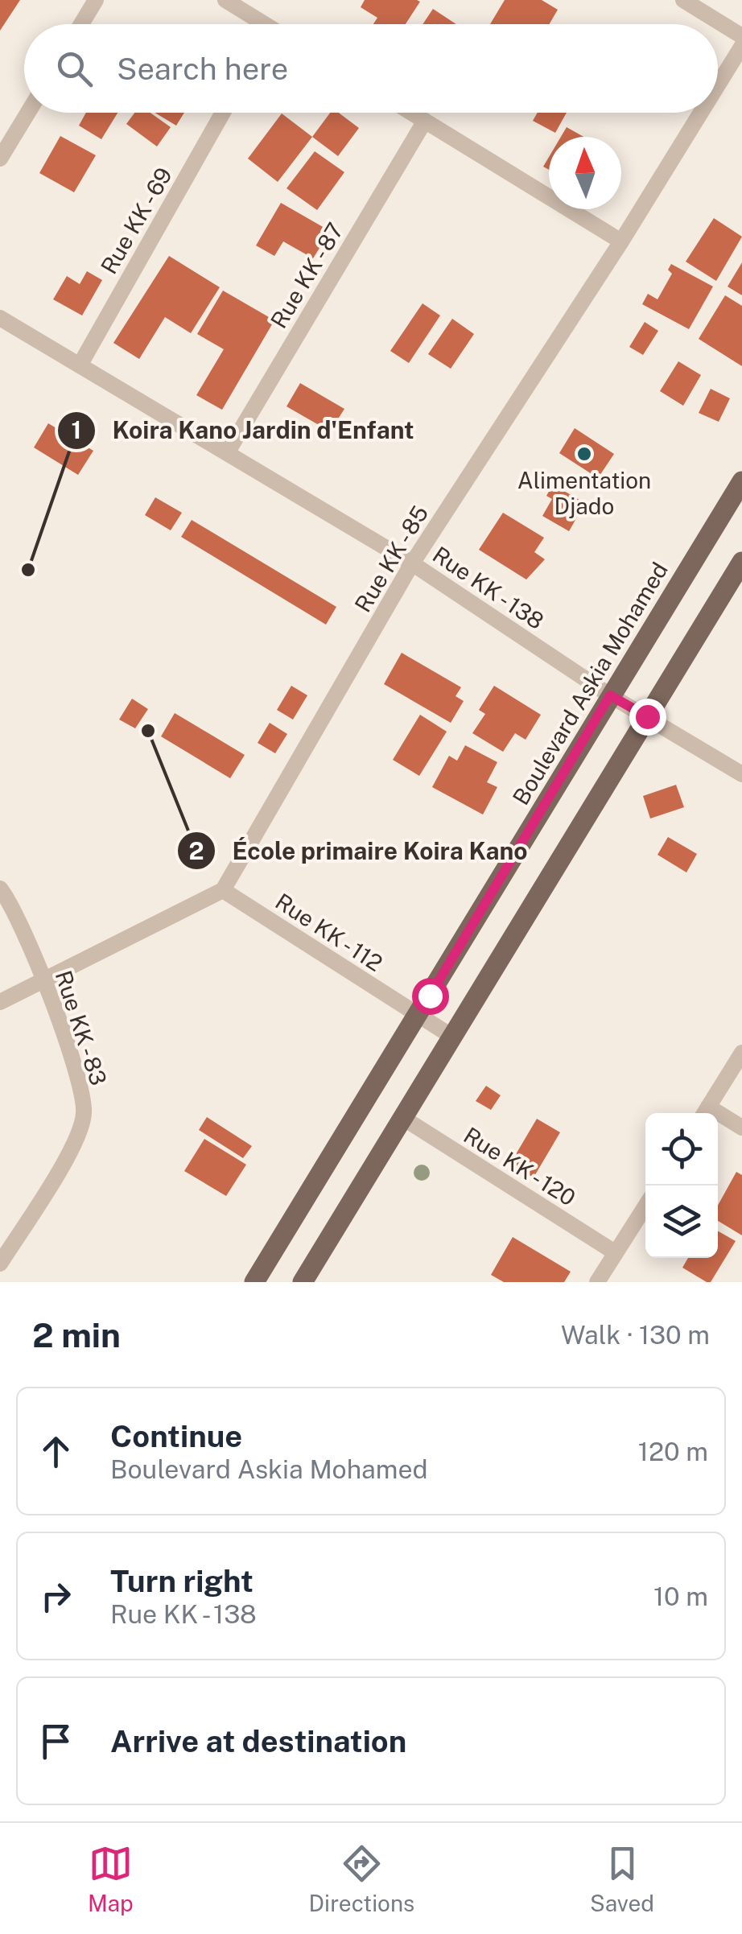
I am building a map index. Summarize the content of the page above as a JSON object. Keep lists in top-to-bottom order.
{
  "streets": {
    "main road": ["Boulevard Askia Mohamed"],
    "street": [
      "Rue KK - 69",
      "Rue KK - 87",
      "Rue KK - 85",
      "Rue KK - 138",
      "Rue KK - 112",
      "Rue KK - 83",
      "Rue KK - 120"
    ]
  },
  "crossings": [
    ["Rue KK - 69", "Rue KK - 138"],
    ["Rue KK - 87", "Rue KK - 138"],
    ["Rue KK - 85", "Rue KK - 138"],
    ["Rue KK - 85", "Rue KK - 112"],
    ["Rue KK - 138", "Boulevard Askia Mohamed"],
    ["Boulevard Askia Mohamed", "Rue KK - 112"]
  ],
  "places": ["Alimentation Djado", "Koira Kano Jardin d'Enfant", "École primaire Koira Kano"],
  "north": "top",
  "page": {
    "search": "Search here",
    "heading": ["2 min", "Walk · 130 m"],
    "list": [
      ["Continue", "Boulevard Askia Mohamed", "120 m"],
      ["Turn right", "Rue KK - 138", "10 m"],
      "Arrive at destination"
    ],
    "nav": ["Map", "Directions", "Saved"]
  }
}
